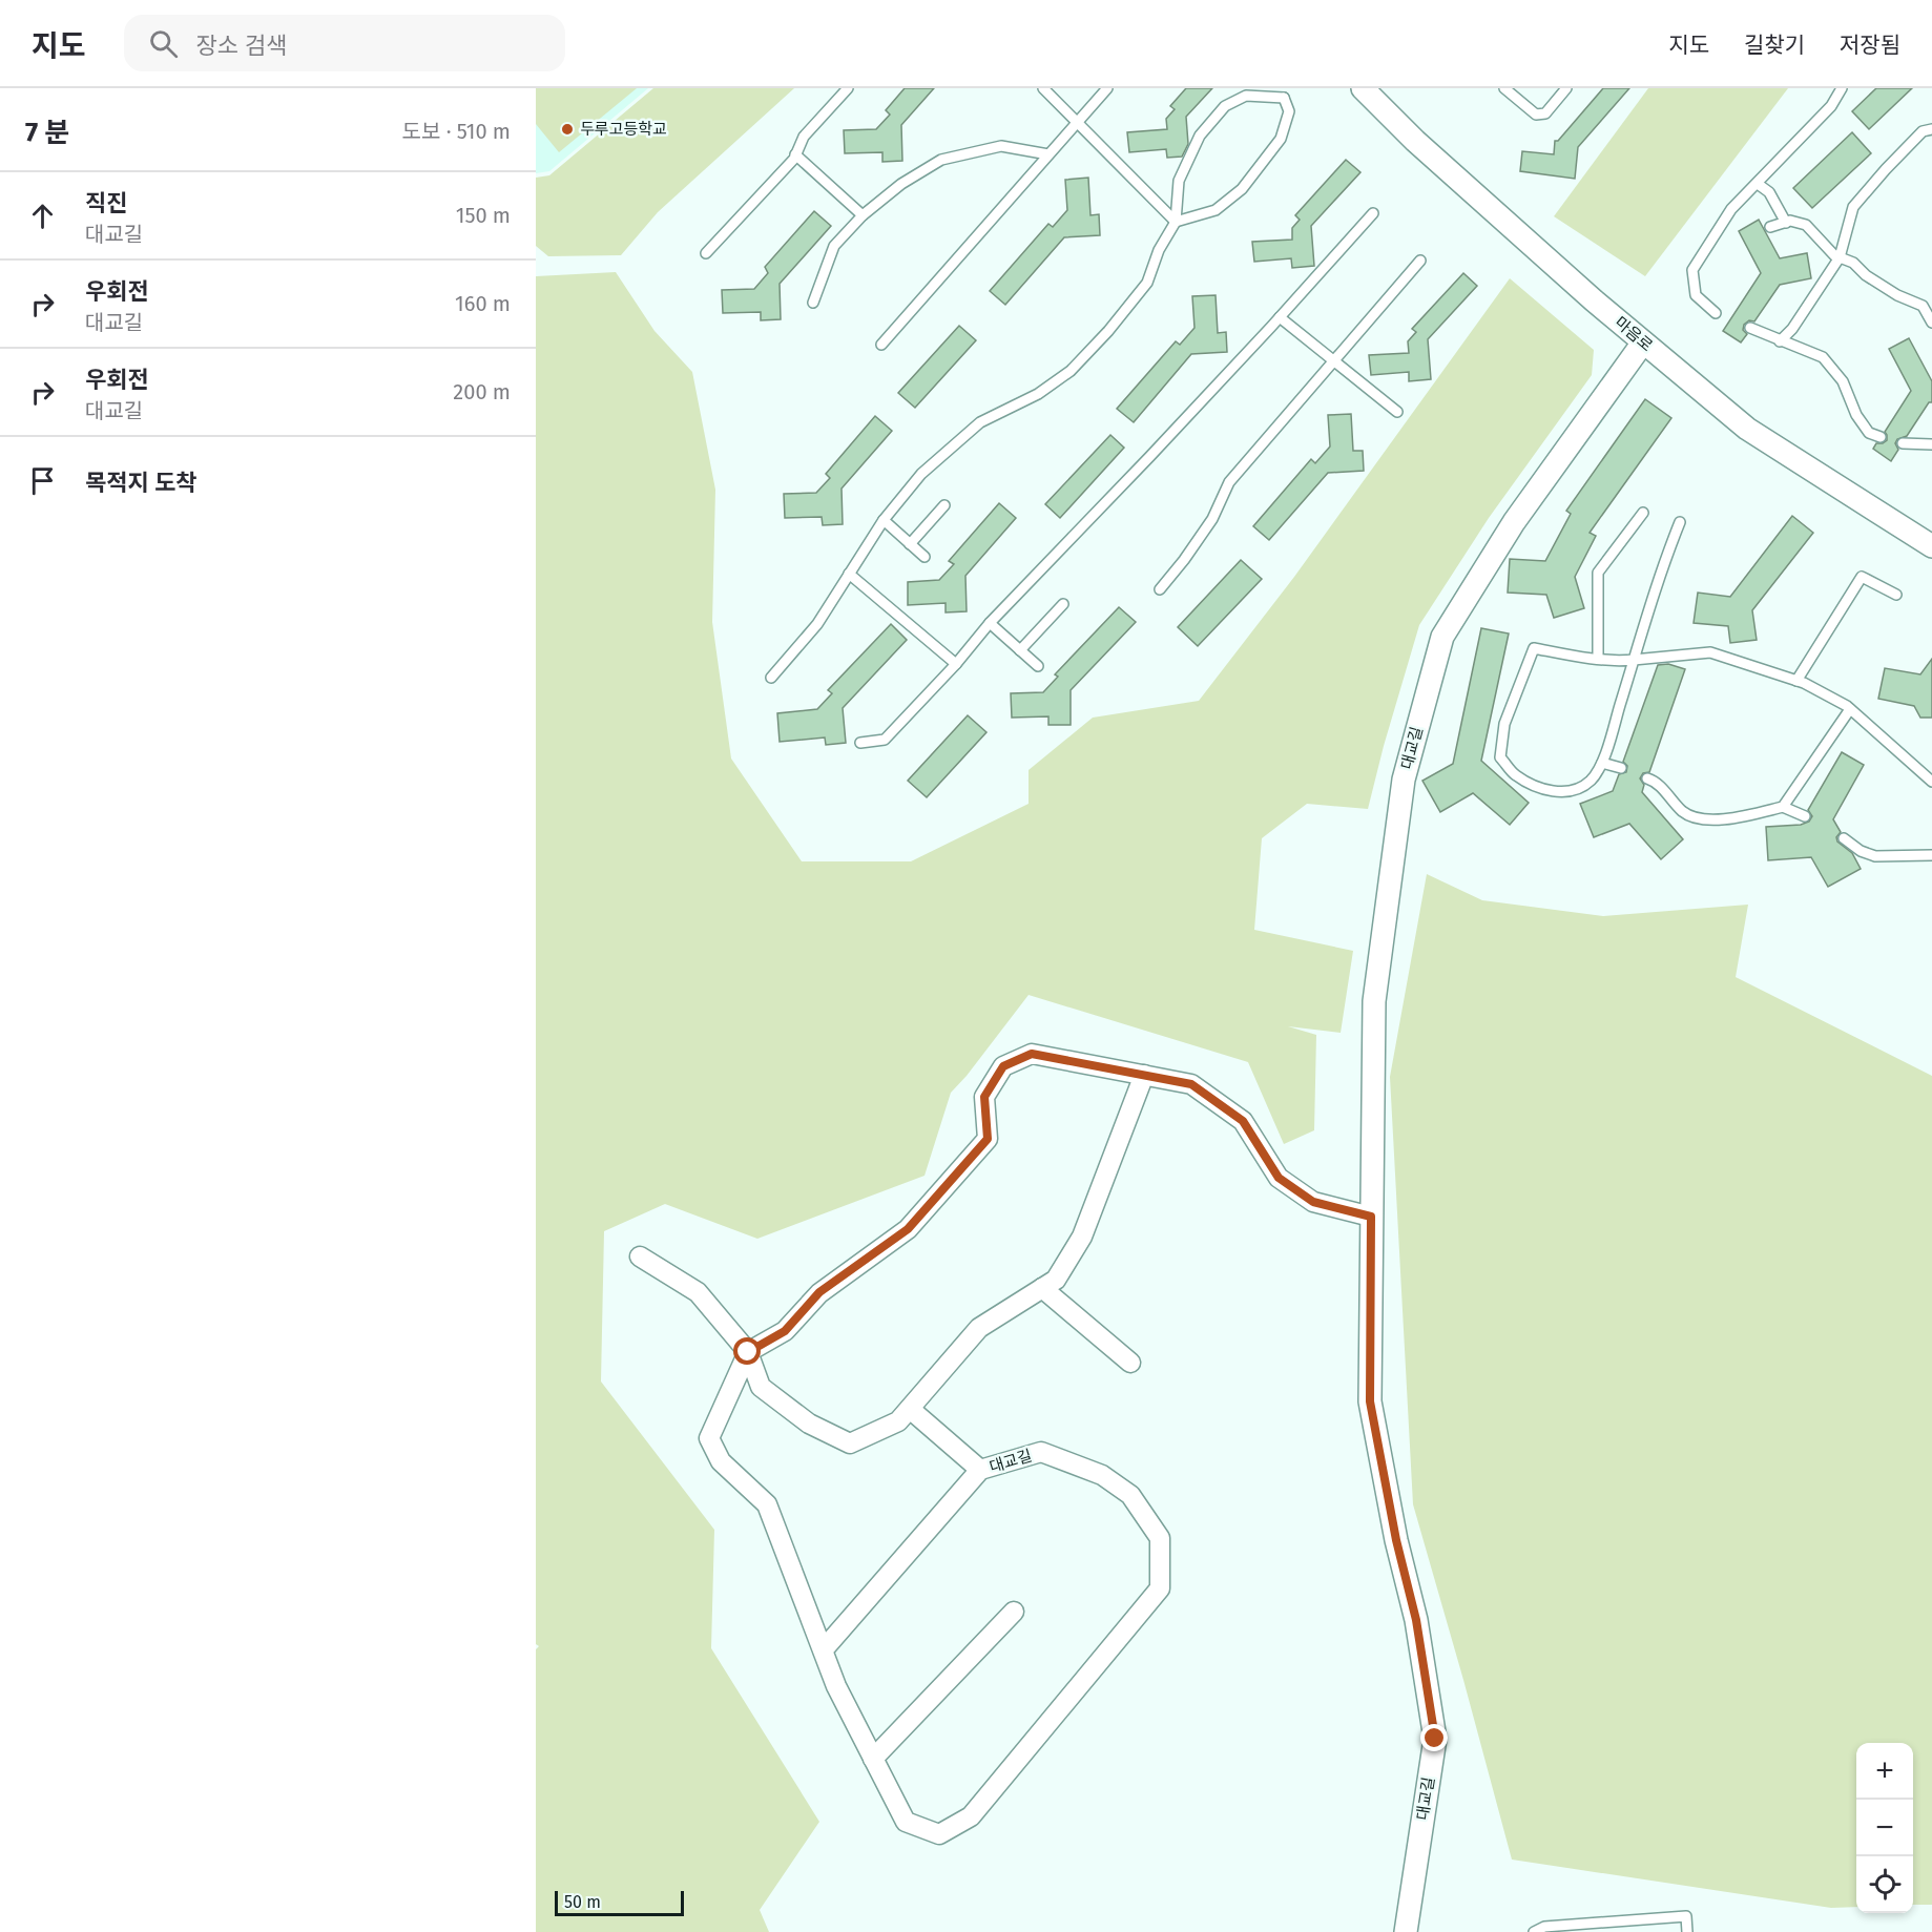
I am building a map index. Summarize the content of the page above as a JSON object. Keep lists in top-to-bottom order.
{
  "streets": {
    "street": ["마음로", "대교길"]
  },
  "crossings": [
    ["마음로", "대교길"]
  ],
  "places": ["두루고등학교"],
  "scale_bar": "50 m",
  "page": {
    "header": "지도",
    "search": "장소 검색",
    "nav": ["지도", "길찾기", "저장됨"],
    "heading": ["7 분", "도보 · 510 m"],
    "list": [
      ["직진", "대교길", "150 m"],
      ["우회전", "대교길", "160 m"],
      ["우회전", "대교길", "200 m"],
      "목적지 도착"
    ],
    "map_buttons": ["+", "−"],
    "scale": "50 m"
  }
}
